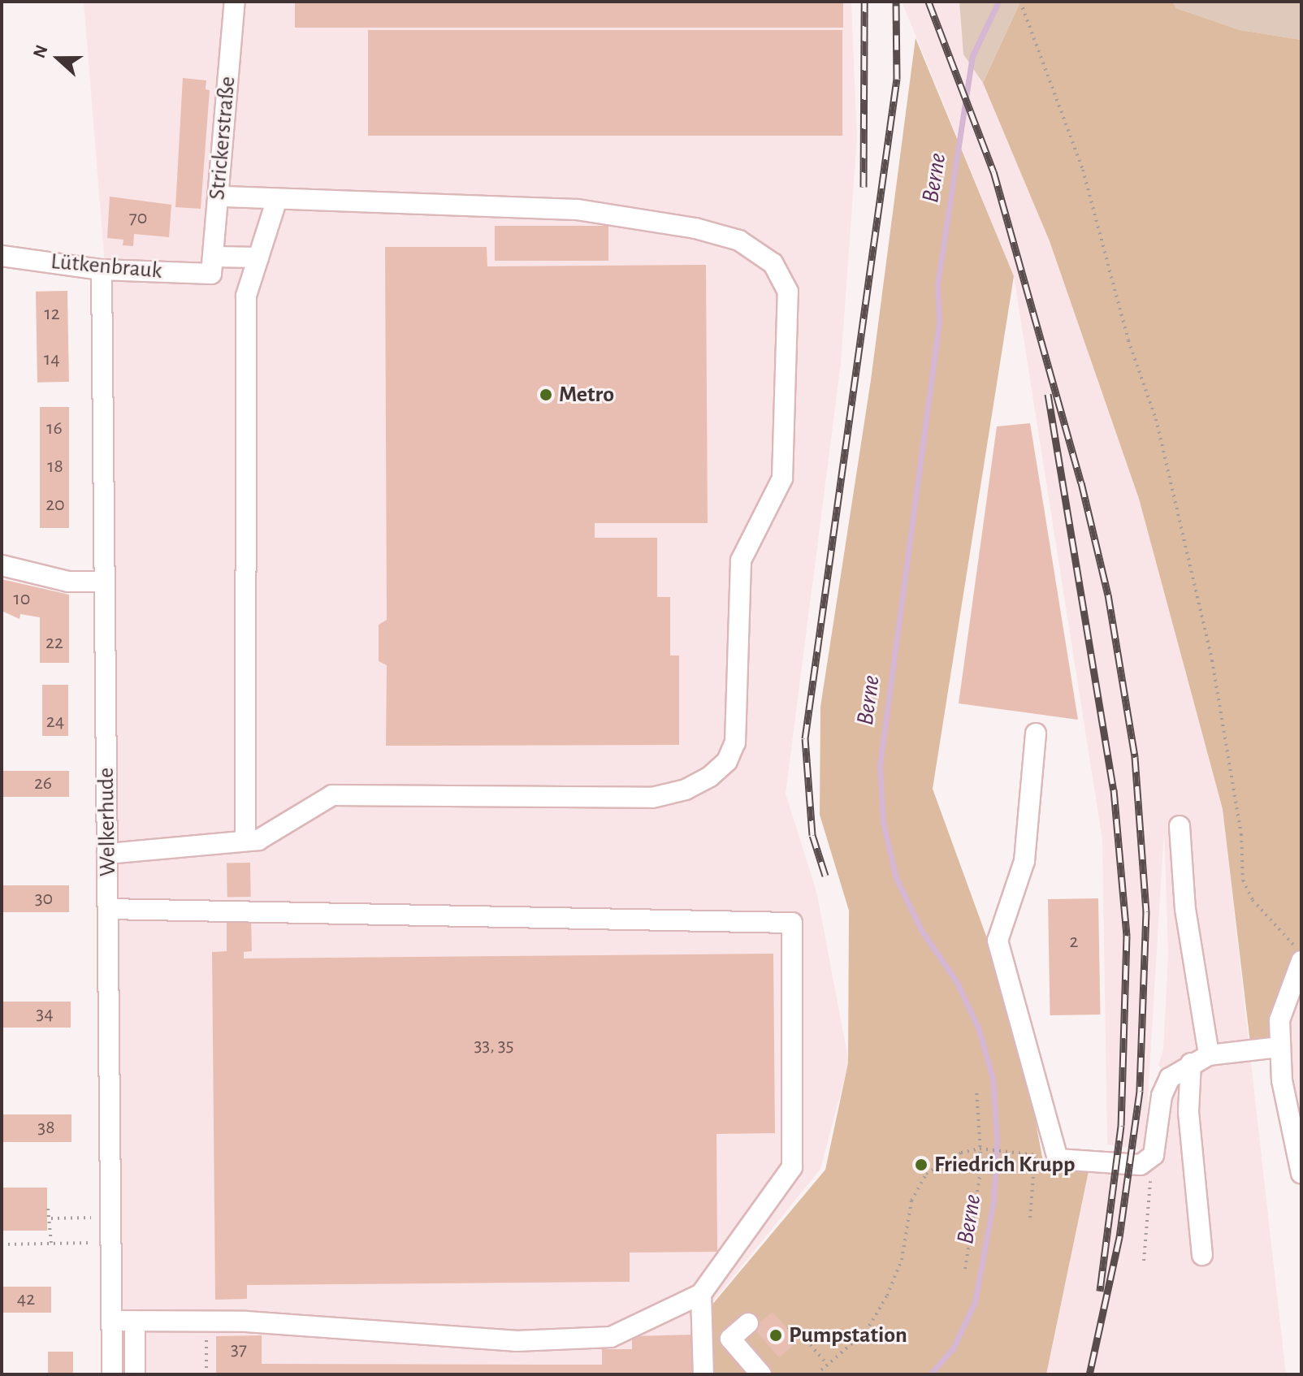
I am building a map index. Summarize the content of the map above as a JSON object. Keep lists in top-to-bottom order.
{
  "streets": {
    "street": ["Strickerstraße", "Lütkenbrauk", "Welkerhude"]
  },
  "crossings": [
    ["Strickerstraße", "Lütkenbrauk"],
    ["Lütkenbrauk", "Welkerhude"]
  ],
  "water": ["Berne"],
  "places": ["Metro", "Friedrich Krupp", "Pumpstation"],
  "house_numbers": [
    "70",
    "12",
    "14",
    "16",
    "18",
    "20",
    "10",
    "22",
    "24",
    "26",
    "30",
    "2",
    "34",
    "33, 35",
    "38",
    "42",
    "37"
  ],
  "north": "left"
}
